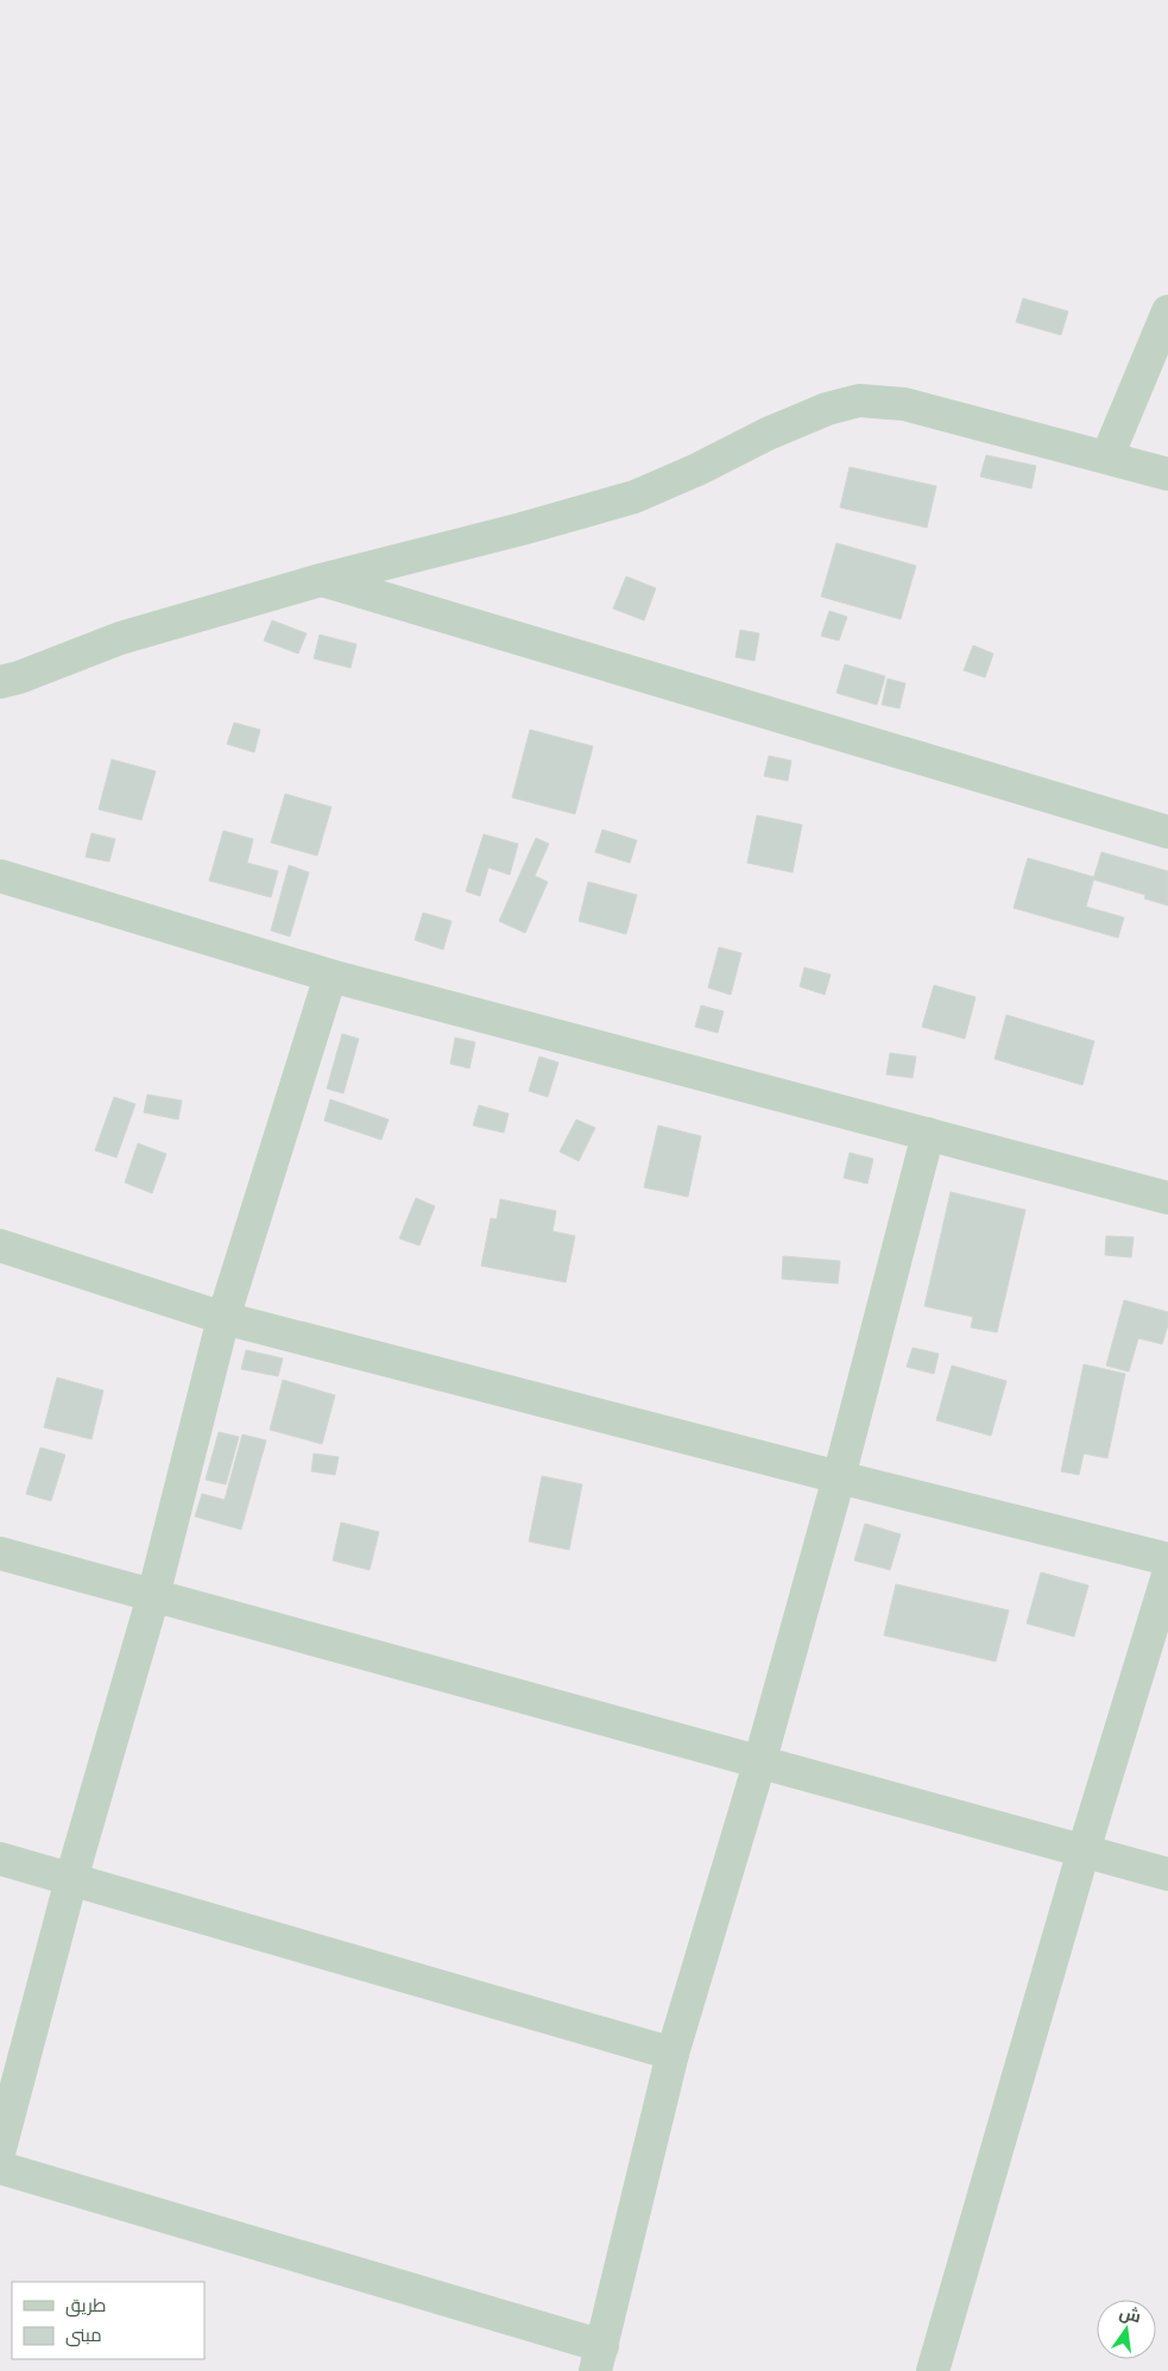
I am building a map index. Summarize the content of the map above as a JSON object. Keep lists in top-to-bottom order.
{
  "legend": ["طريق", "مبنى"],
  "north": "top"
}
